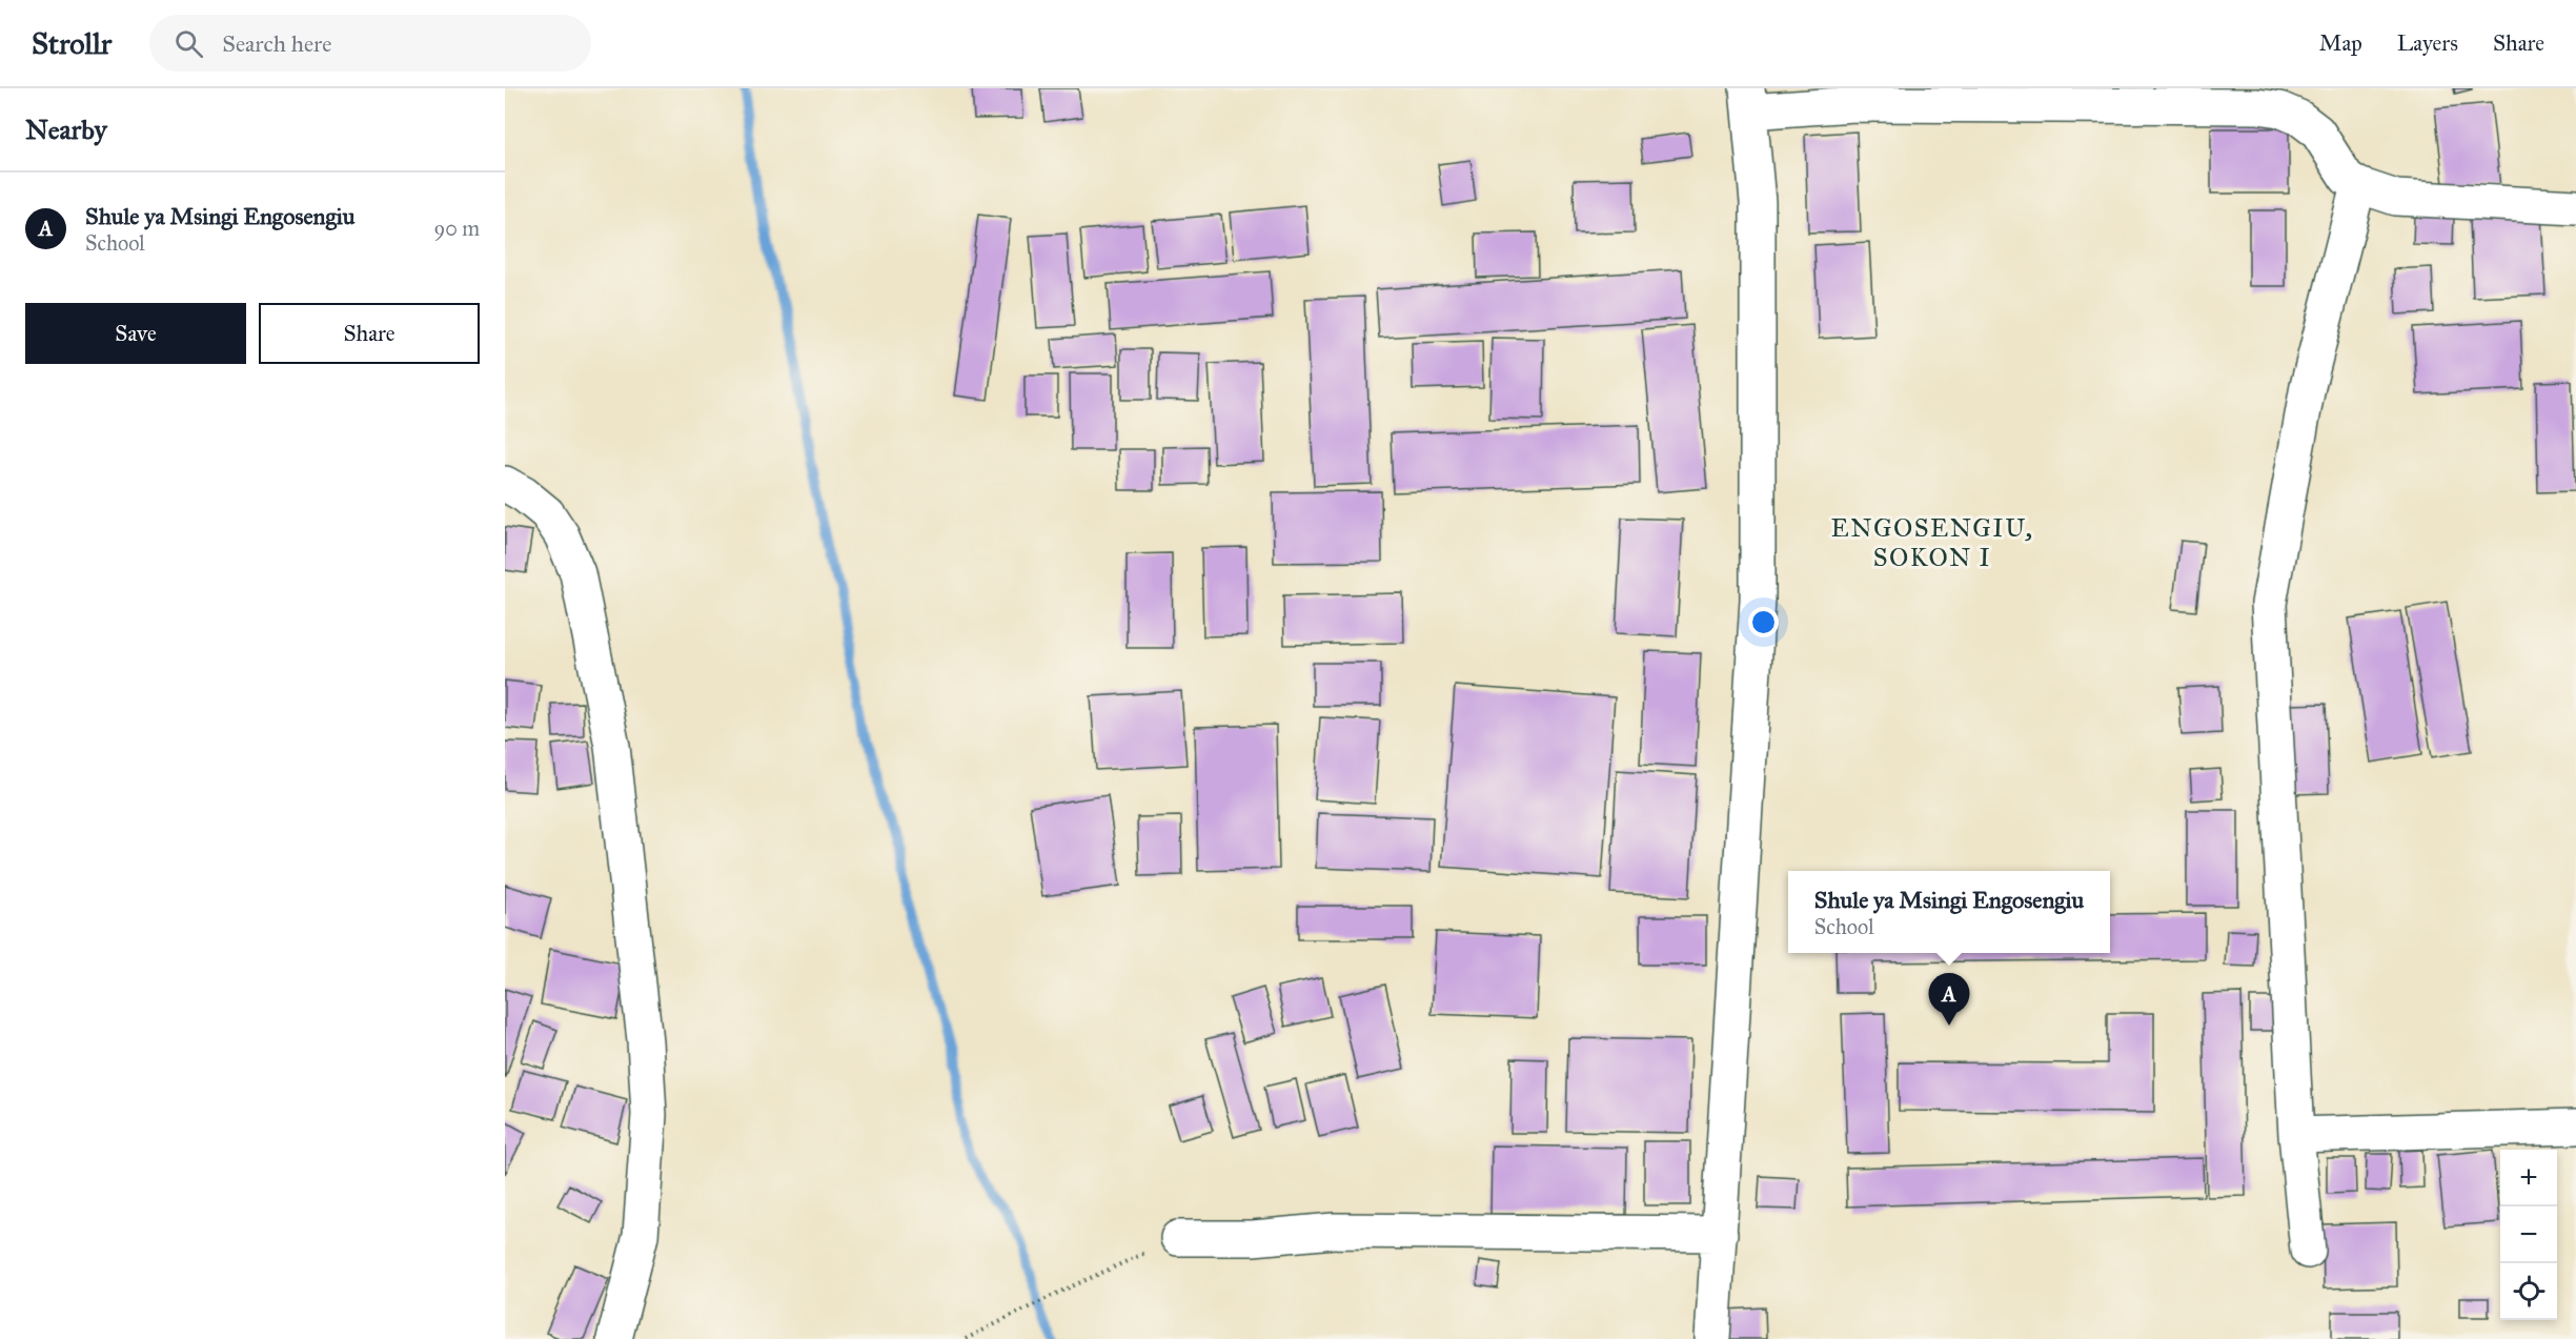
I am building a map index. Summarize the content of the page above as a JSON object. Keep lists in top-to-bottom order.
{
  "districts": ["ENGOSENGIU, SOKON I"],
  "page": {
    "header": "Strollr",
    "search": "Search here",
    "nav": ["Map", "Layers", "Share"],
    "heading": "Nearby",
    "list": [
      {
        "mark": "A",
        "name": "Shule ya Msingi Engosengiu",
        "note": "School",
        "value": "90 m"
      }
    ],
    "buttons": ["Save", "Share"],
    "popup": ["Shule ya Msingi Engosengiu", "School"],
    "pins": "A",
    "map_buttons": ["+", "−"]
  }
}
